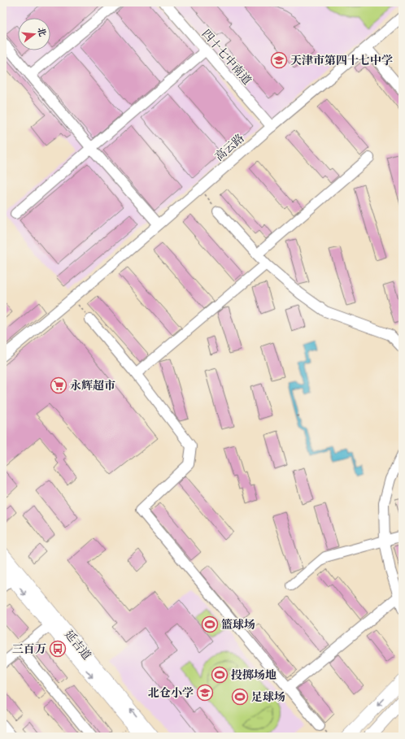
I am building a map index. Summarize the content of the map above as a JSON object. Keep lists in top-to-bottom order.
{
  "streets": {
    "main road": ["延吉道"],
    "street": ["四十七中南道", "高云路"]
  },
  "crossings": [
    ["四十七中南道", "高云路"]
  ],
  "places": {
    "school or university": ["天津市第四十七中学", "北仓小学"],
    "supermarket": ["永辉超市"],
    "sports": ["篮球场", "投掷场地", "足球场"],
    "bus stop": ["三百万"]
  },
  "north": "right"
}
